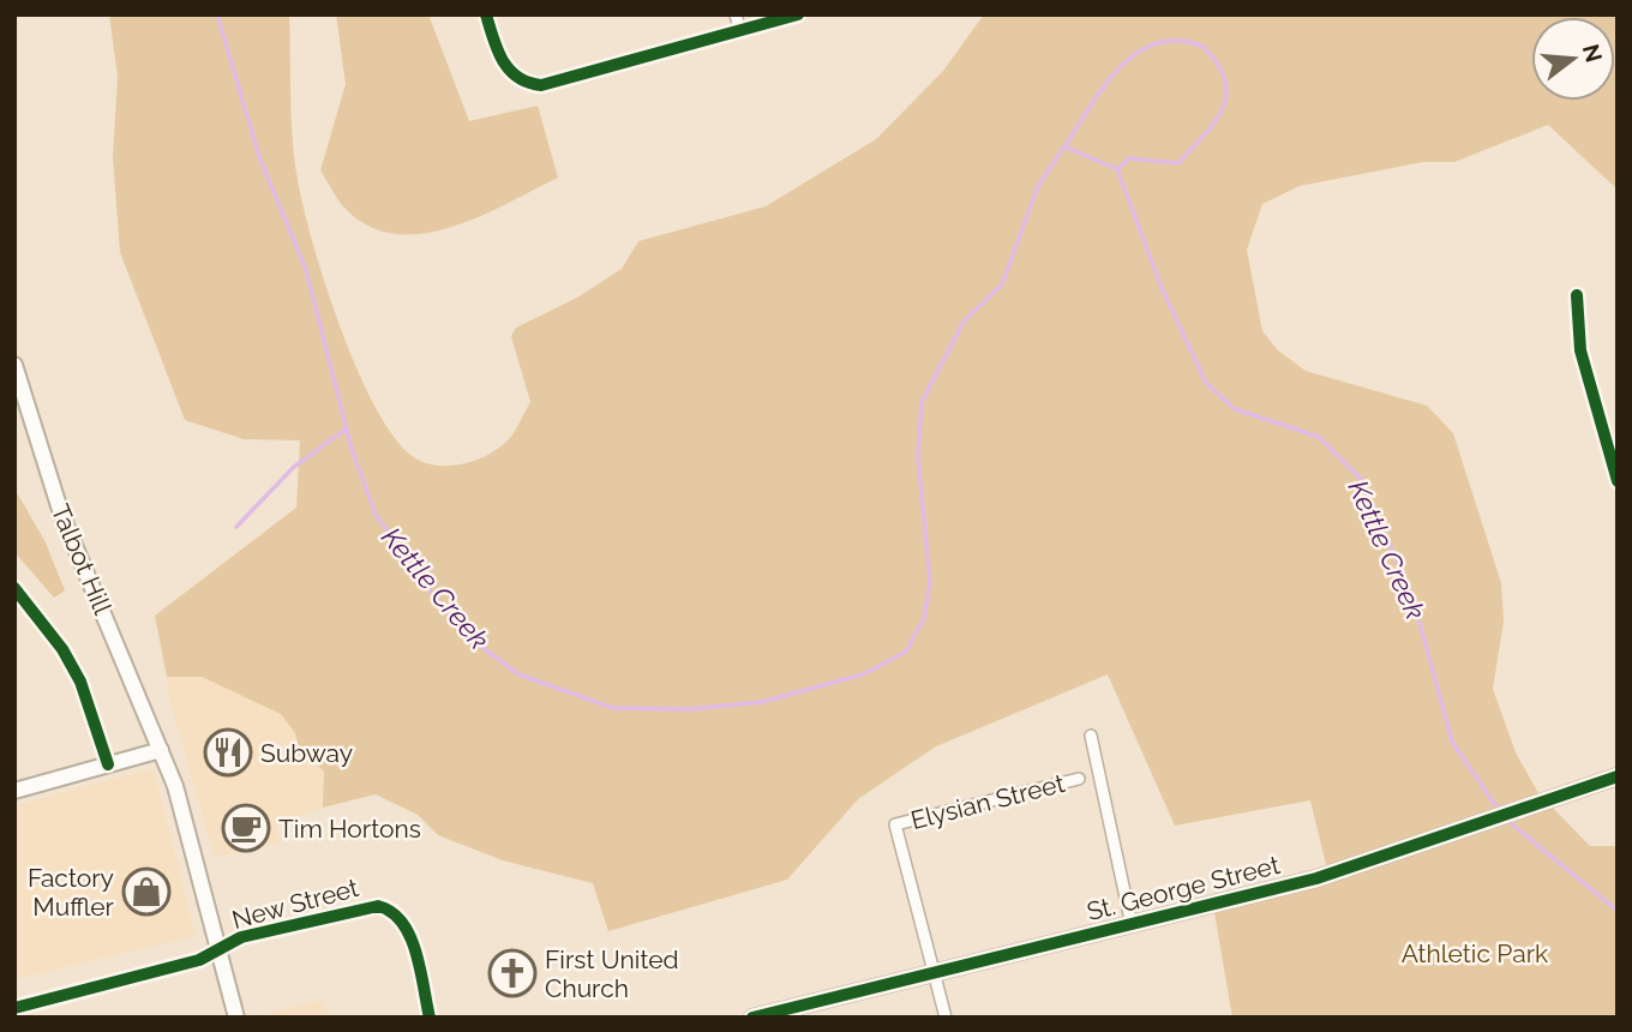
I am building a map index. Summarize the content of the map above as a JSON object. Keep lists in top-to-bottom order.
{
  "streets": {
    "street": [
      "Talbot Hill",
      "Elysian Street",
      "St. George Street",
      "New Street"
    ]
  },
  "crossings": [
    ["Talbot Hill", "New Street"],
    ["Elysian Street", "St. George Street"]
  ],
  "water": ["Kettle Creek"],
  "parks": ["Athletic Park"],
  "places": {
    "restaurant": ["Subway"],
    "cafe": ["Tim Hortons"],
    "shop": ["Factory Muffler"],
    "church": ["First United Church"]
  },
  "north": "right"
}
